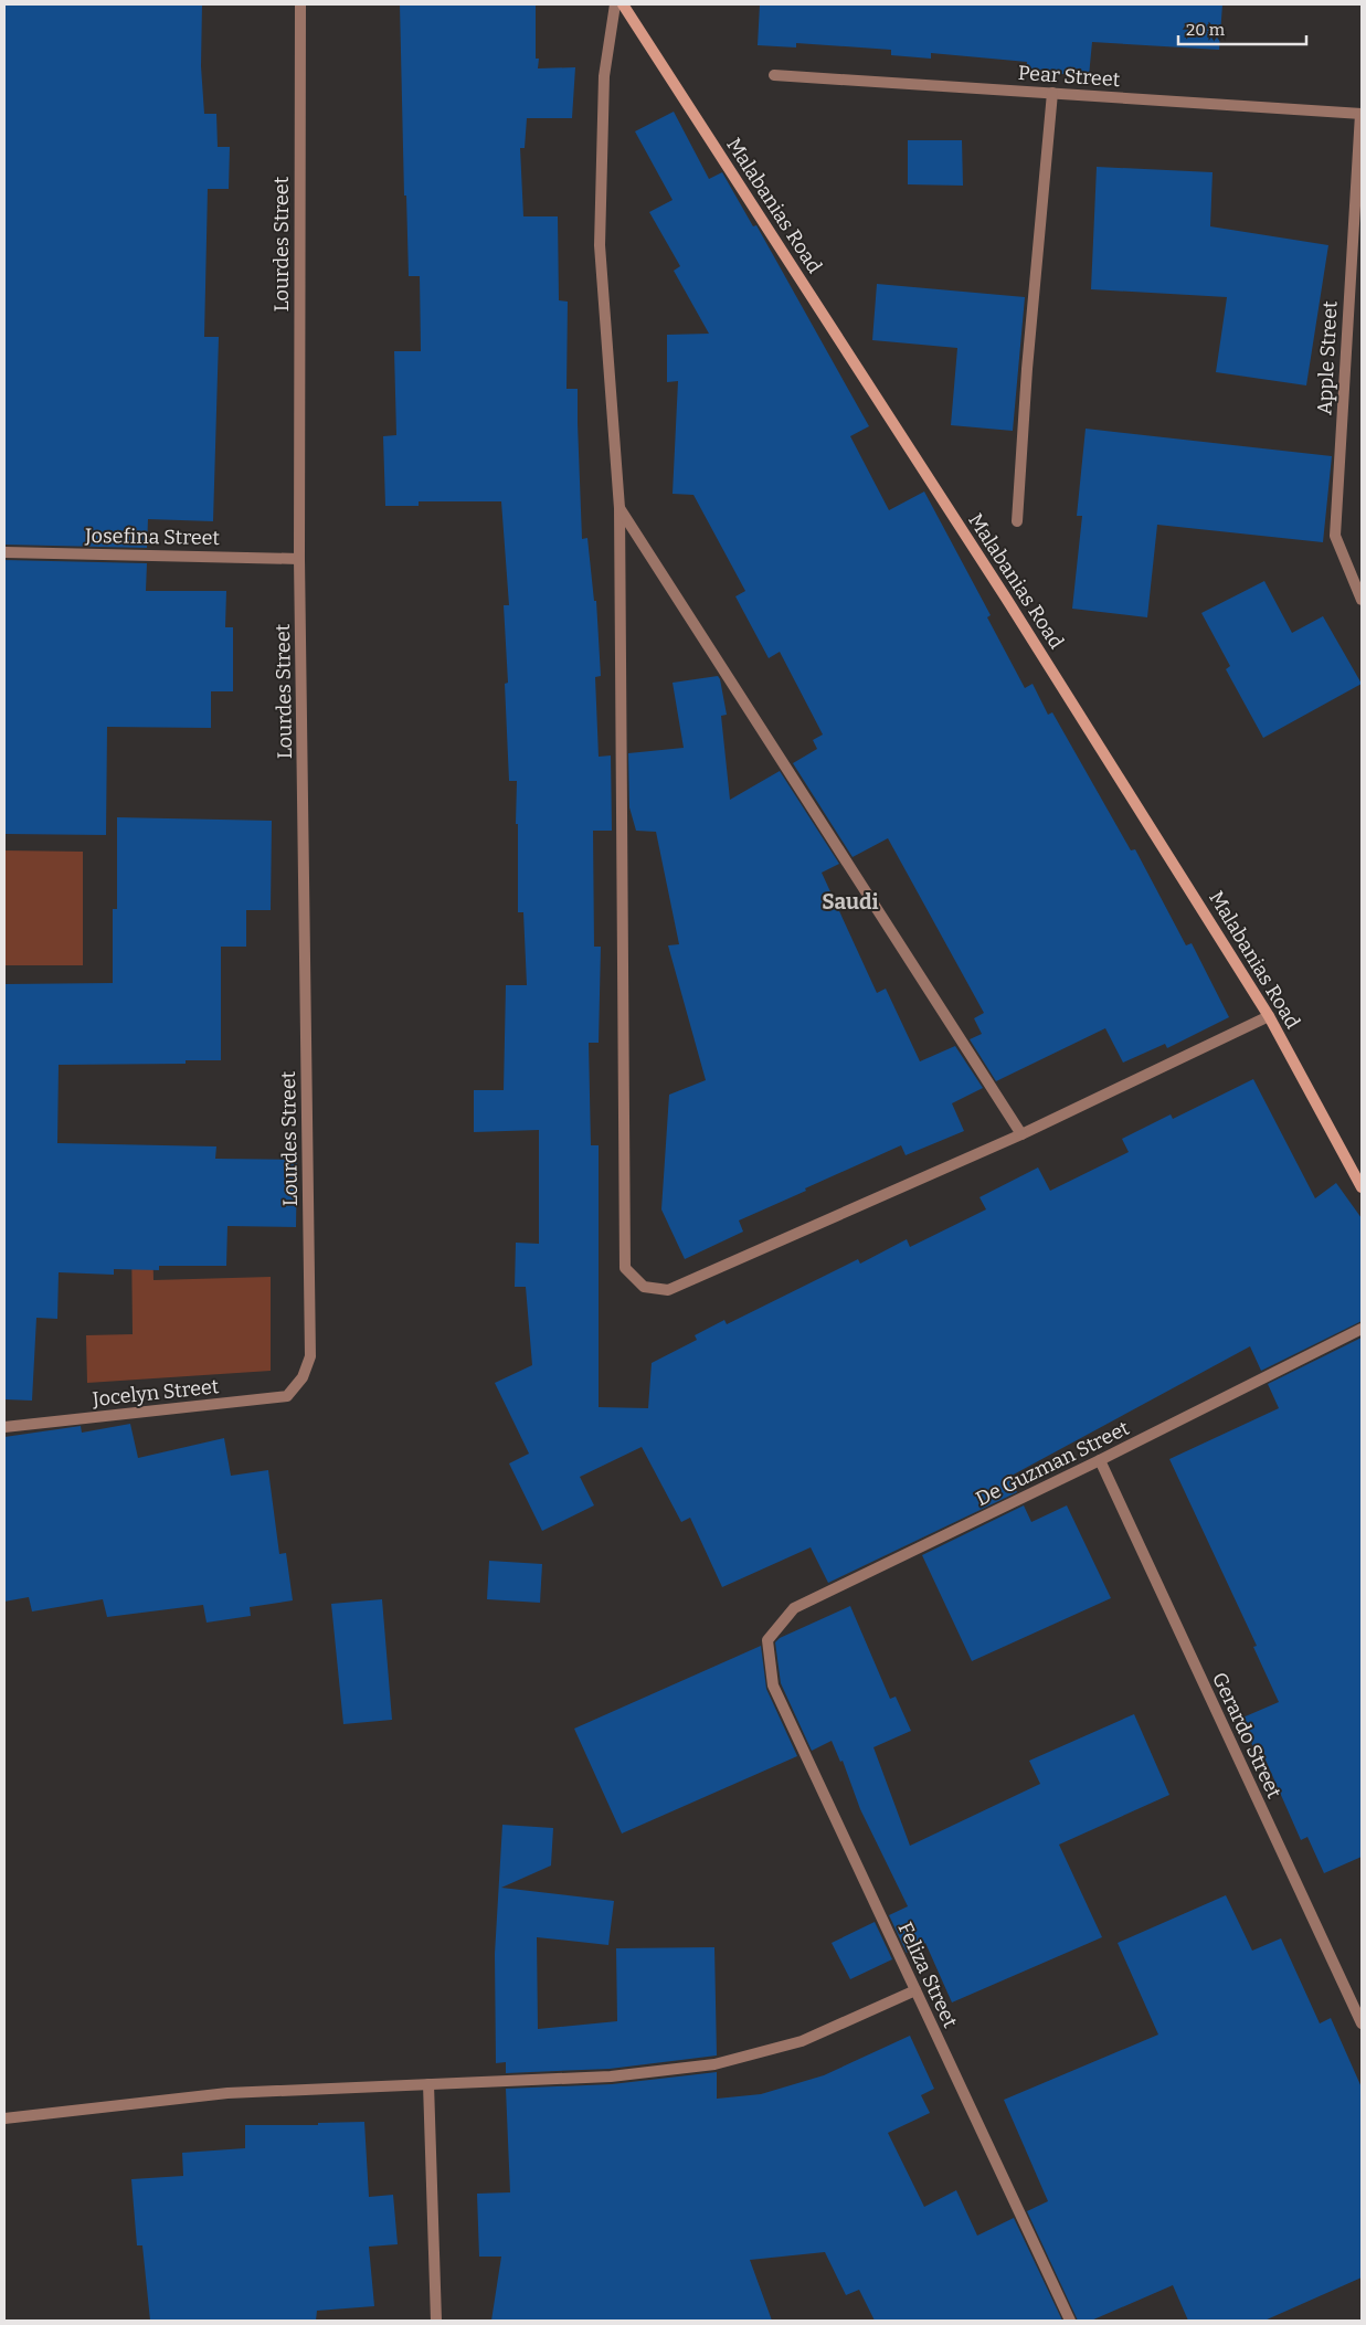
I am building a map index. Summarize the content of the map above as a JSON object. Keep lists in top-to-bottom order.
{
  "streets": {
    "main road": ["Malabanias Road"],
    "street": [
      "Pear Street",
      "Lourdes Street",
      "Apple Street",
      "Josefina Street",
      "Jocelyn Street",
      "De Guzman Street",
      "Gerardo Street",
      "Feliza Street"
    ]
  },
  "crossings": [
    ["Pear Street", "Apple Street"],
    ["Lourdes Street", "Josefina Street"],
    ["Lourdes Street", "Jocelyn Street"],
    ["De Guzman Street", "Gerardo Street"],
    ["De Guzman Street", "Feliza Street"]
  ],
  "districts": ["Saudi"],
  "scale_bar": "20 m"
}
